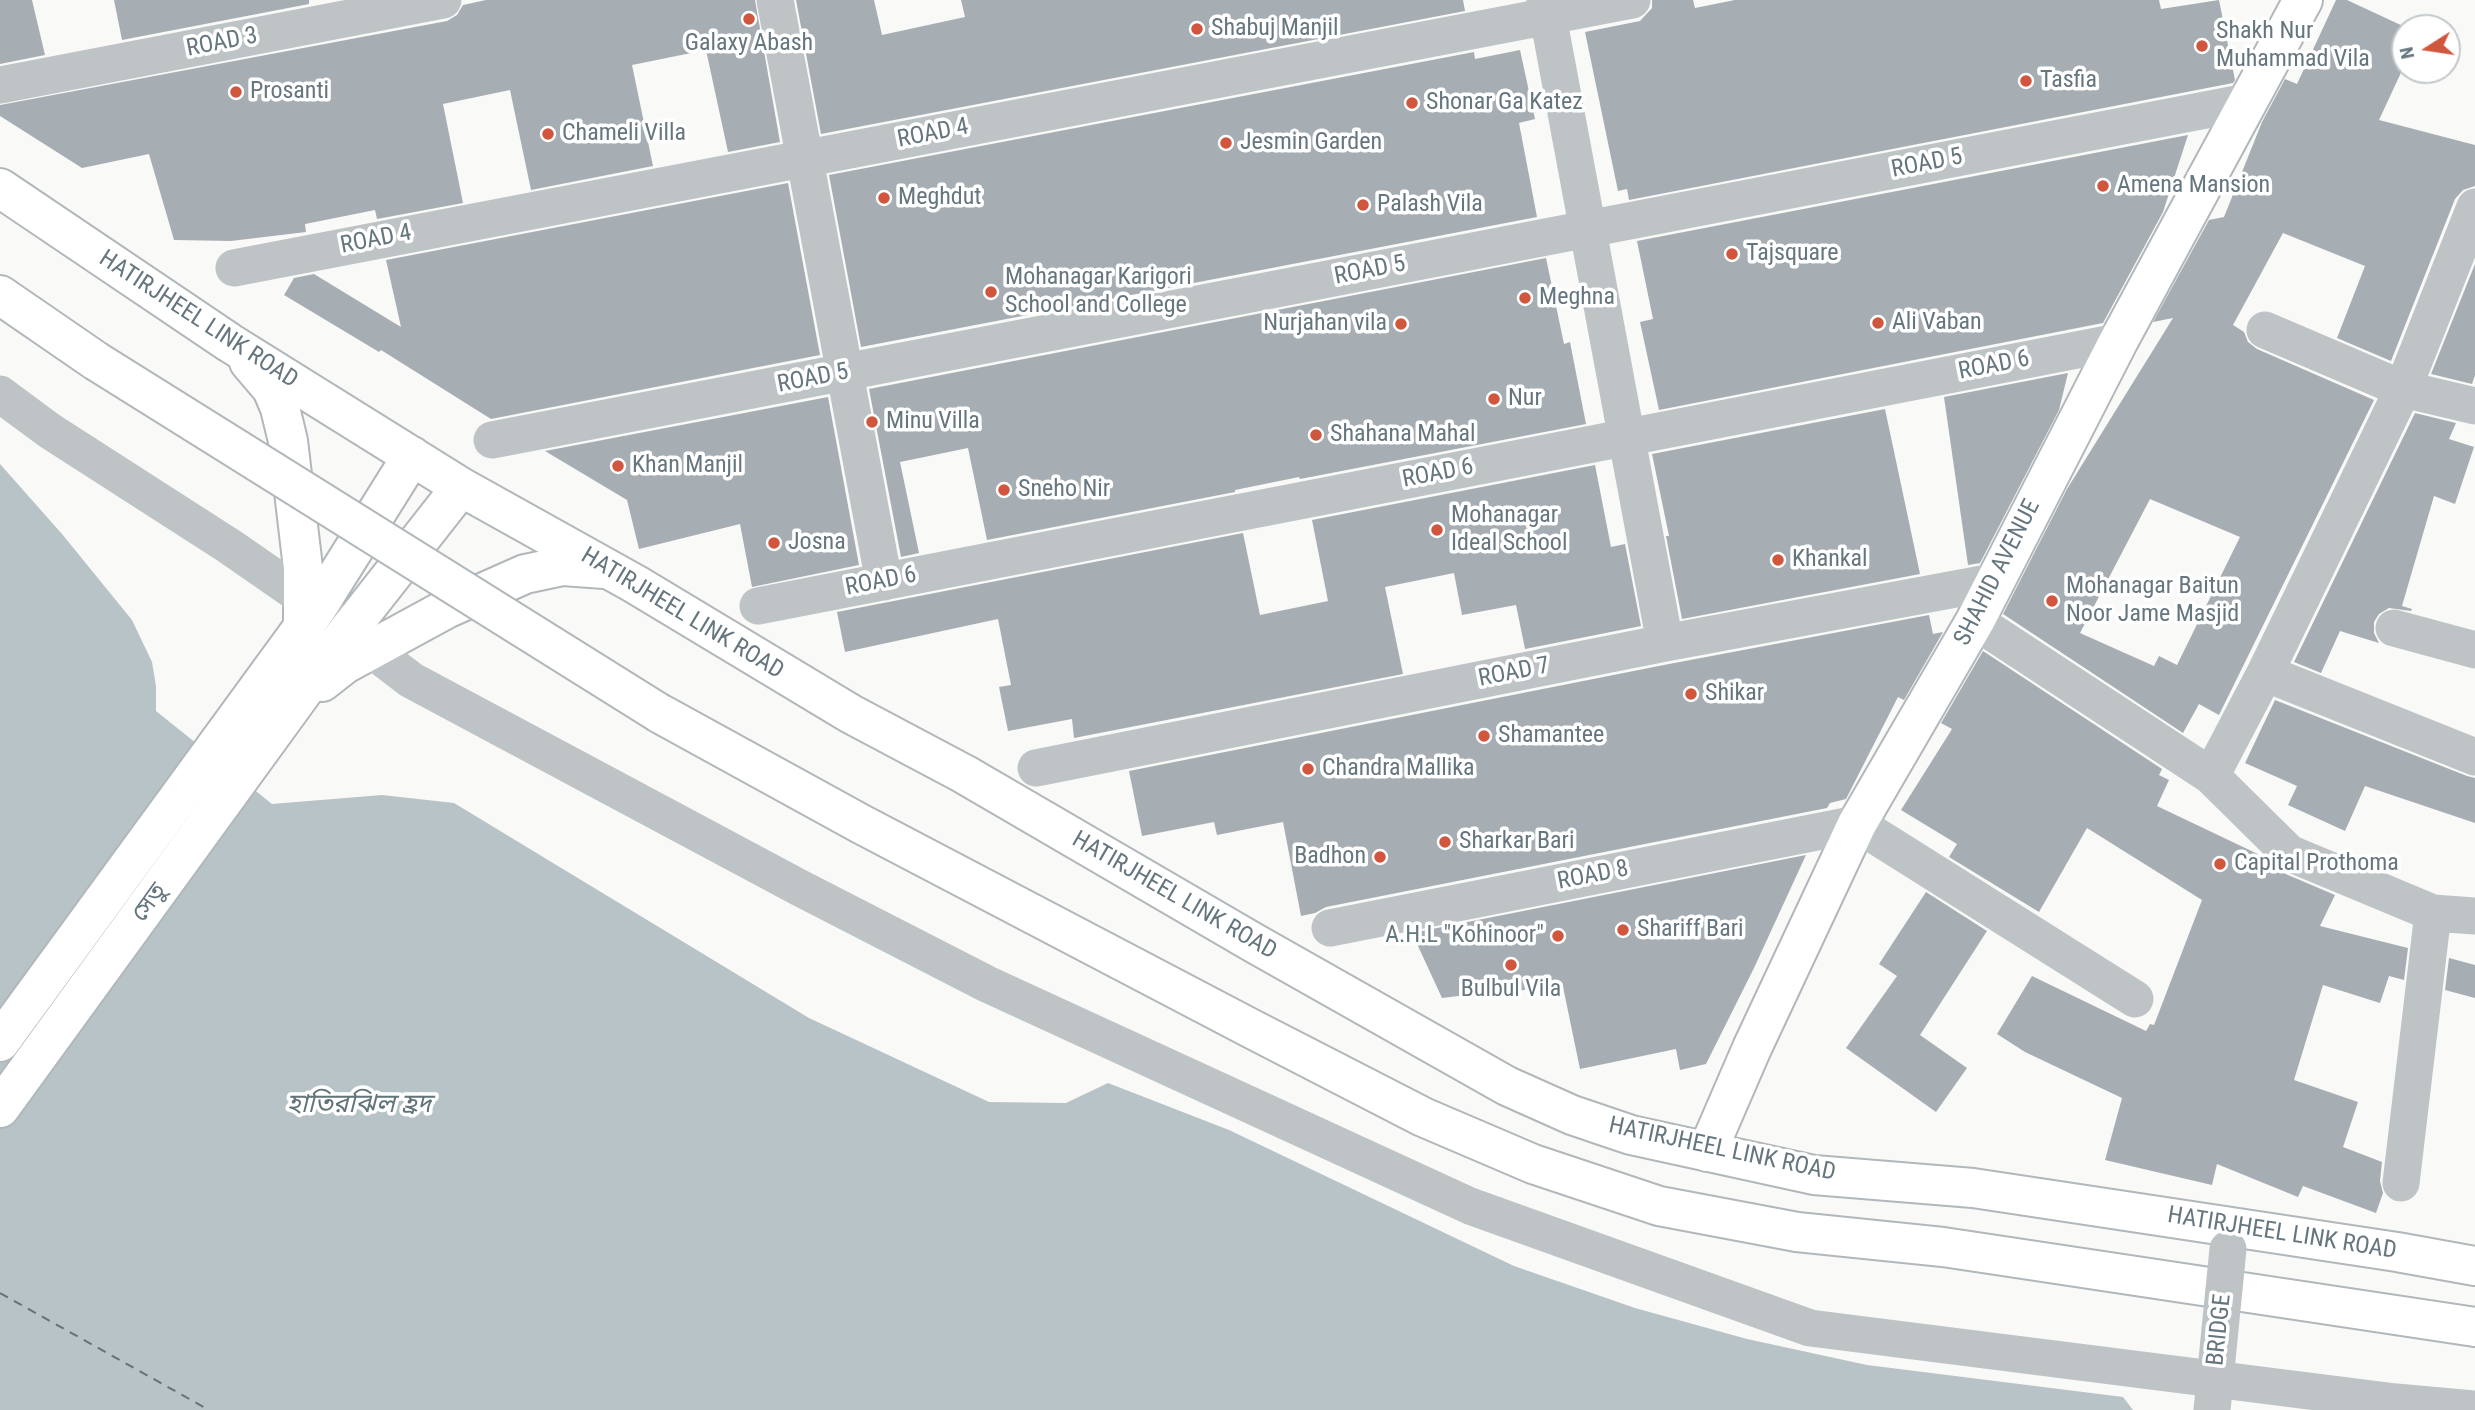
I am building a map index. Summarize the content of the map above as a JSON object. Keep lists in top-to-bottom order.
{
  "streets": {
    "main road": ["HATIRJHEEL LINK ROAD", "SHAHID AVENUE", "সেতু"],
    "street": [
      "ROAD 3",
      "ROAD 4",
      "ROAD 5",
      "ROAD 6",
      "ROAD 7",
      "ROAD 8",
      "BRIDGE"
    ]
  },
  "crossings": [
    ["ROAD 5", "SHAHID AVENUE"],
    ["HATIRJHEEL LINK ROAD", "SHAHID AVENUE"],
    ["HATIRJHEEL LINK ROAD", "সেতু"],
    ["ROAD 6", "SHAHID AVENUE"],
    ["SHAHID AVENUE", "ROAD 7"],
    ["SHAHID AVENUE", "ROAD 8"]
  ],
  "water": ["হাতিরঝিল হ্রদ"],
  "places": [
    "Galaxy Abash",
    "Shabuj Manjil",
    "Shakh Nur Muhammad Vila",
    "Tasfia",
    "Prosanti",
    "Shonar Ga Katez",
    "Chameli Villa",
    "Jesmin Garden",
    "Amena Mansion",
    "Meghdut",
    "Palash Vila",
    "Tajsquare",
    "Mohanagar Karigori School and College",
    "Meghna",
    "Ali Vaban",
    "Nurjahan vila",
    "Nur",
    "Minu Villa",
    "Shahana Mahal",
    "Khan Manjil",
    "Sneho Nir",
    "Mohanagar Ideal School",
    "Josna",
    "Khankal",
    "Mohanagar Baitun Noor Jame Masjid",
    "Shikar",
    "Shamantee",
    "Chandra Mallika",
    "Sharkar Bari",
    "Badhon",
    "Capital Prothoma",
    "Shariff Bari",
    "A.H.L \"Kohinoor\"",
    "Bulbul Vila"
  ],
  "north": "left"
}
